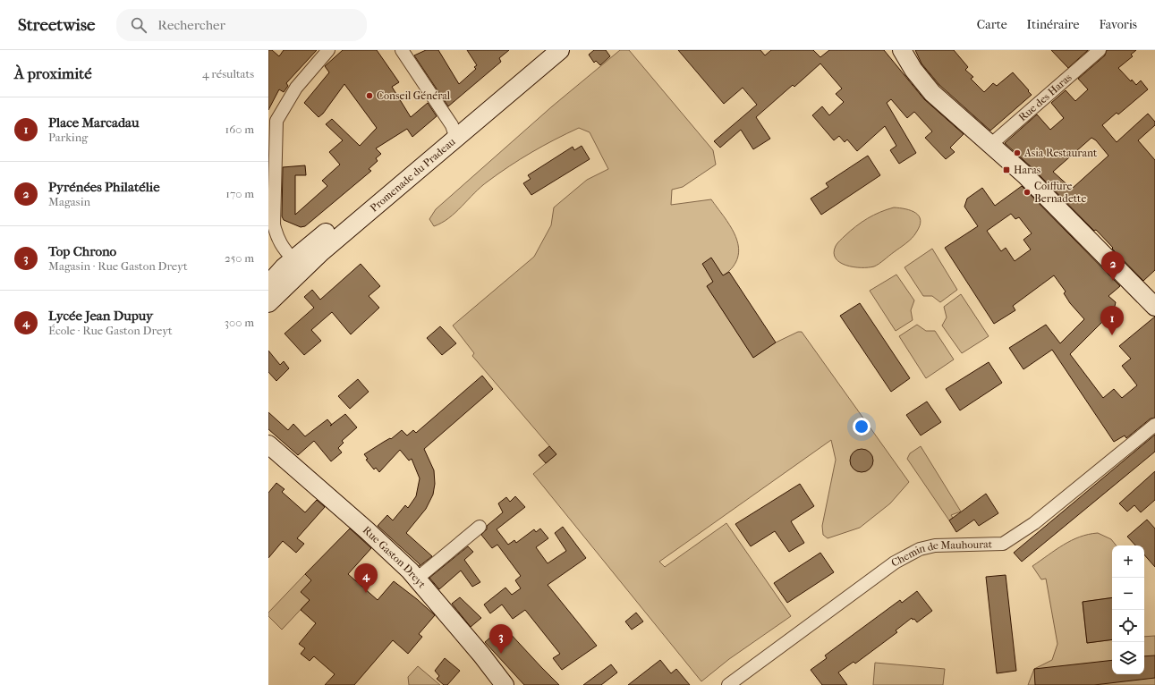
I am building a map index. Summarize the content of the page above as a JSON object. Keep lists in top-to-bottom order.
{
  "streets": {
    "street": [
      "Rue des Haras",
      "Promenade du Pradeau",
      "Chemin de Mauhourat",
      "Rue Gaston Dreyt"
    ]
  },
  "places": {
    "other": ["Conseil Général", "Asia Restaurant", "Coiffure Bernadette"],
    "transit": ["Haras"]
  },
  "page": {
    "header": "Streetwise",
    "search": "Rechercher",
    "nav": ["Carte", "Itinéraire", "Favoris"],
    "heading": ["À proximité", "4 résultats"],
    "list": [
      {
        "mark": "1",
        "name": "Place Marcadau",
        "note": "Parking",
        "value": "160 m"
      },
      {
        "mark": "2",
        "name": "Pyrénées Philatélie",
        "note": "Magasin",
        "value": "170 m"
      },
      {
        "mark": "3",
        "name": "Top Chrono",
        "note": "Magasin · Rue Gaston Dreyt",
        "value": "250 m"
      },
      {
        "mark": "4",
        "name": "Lycée Jean Dupuy",
        "note": "École · Rue Gaston Dreyt",
        "value": "300 m"
      }
    ],
    "pins": [
      "2",
      "1",
      "4",
      "3"
    ],
    "map_buttons": ["+", "−"]
  }
}
